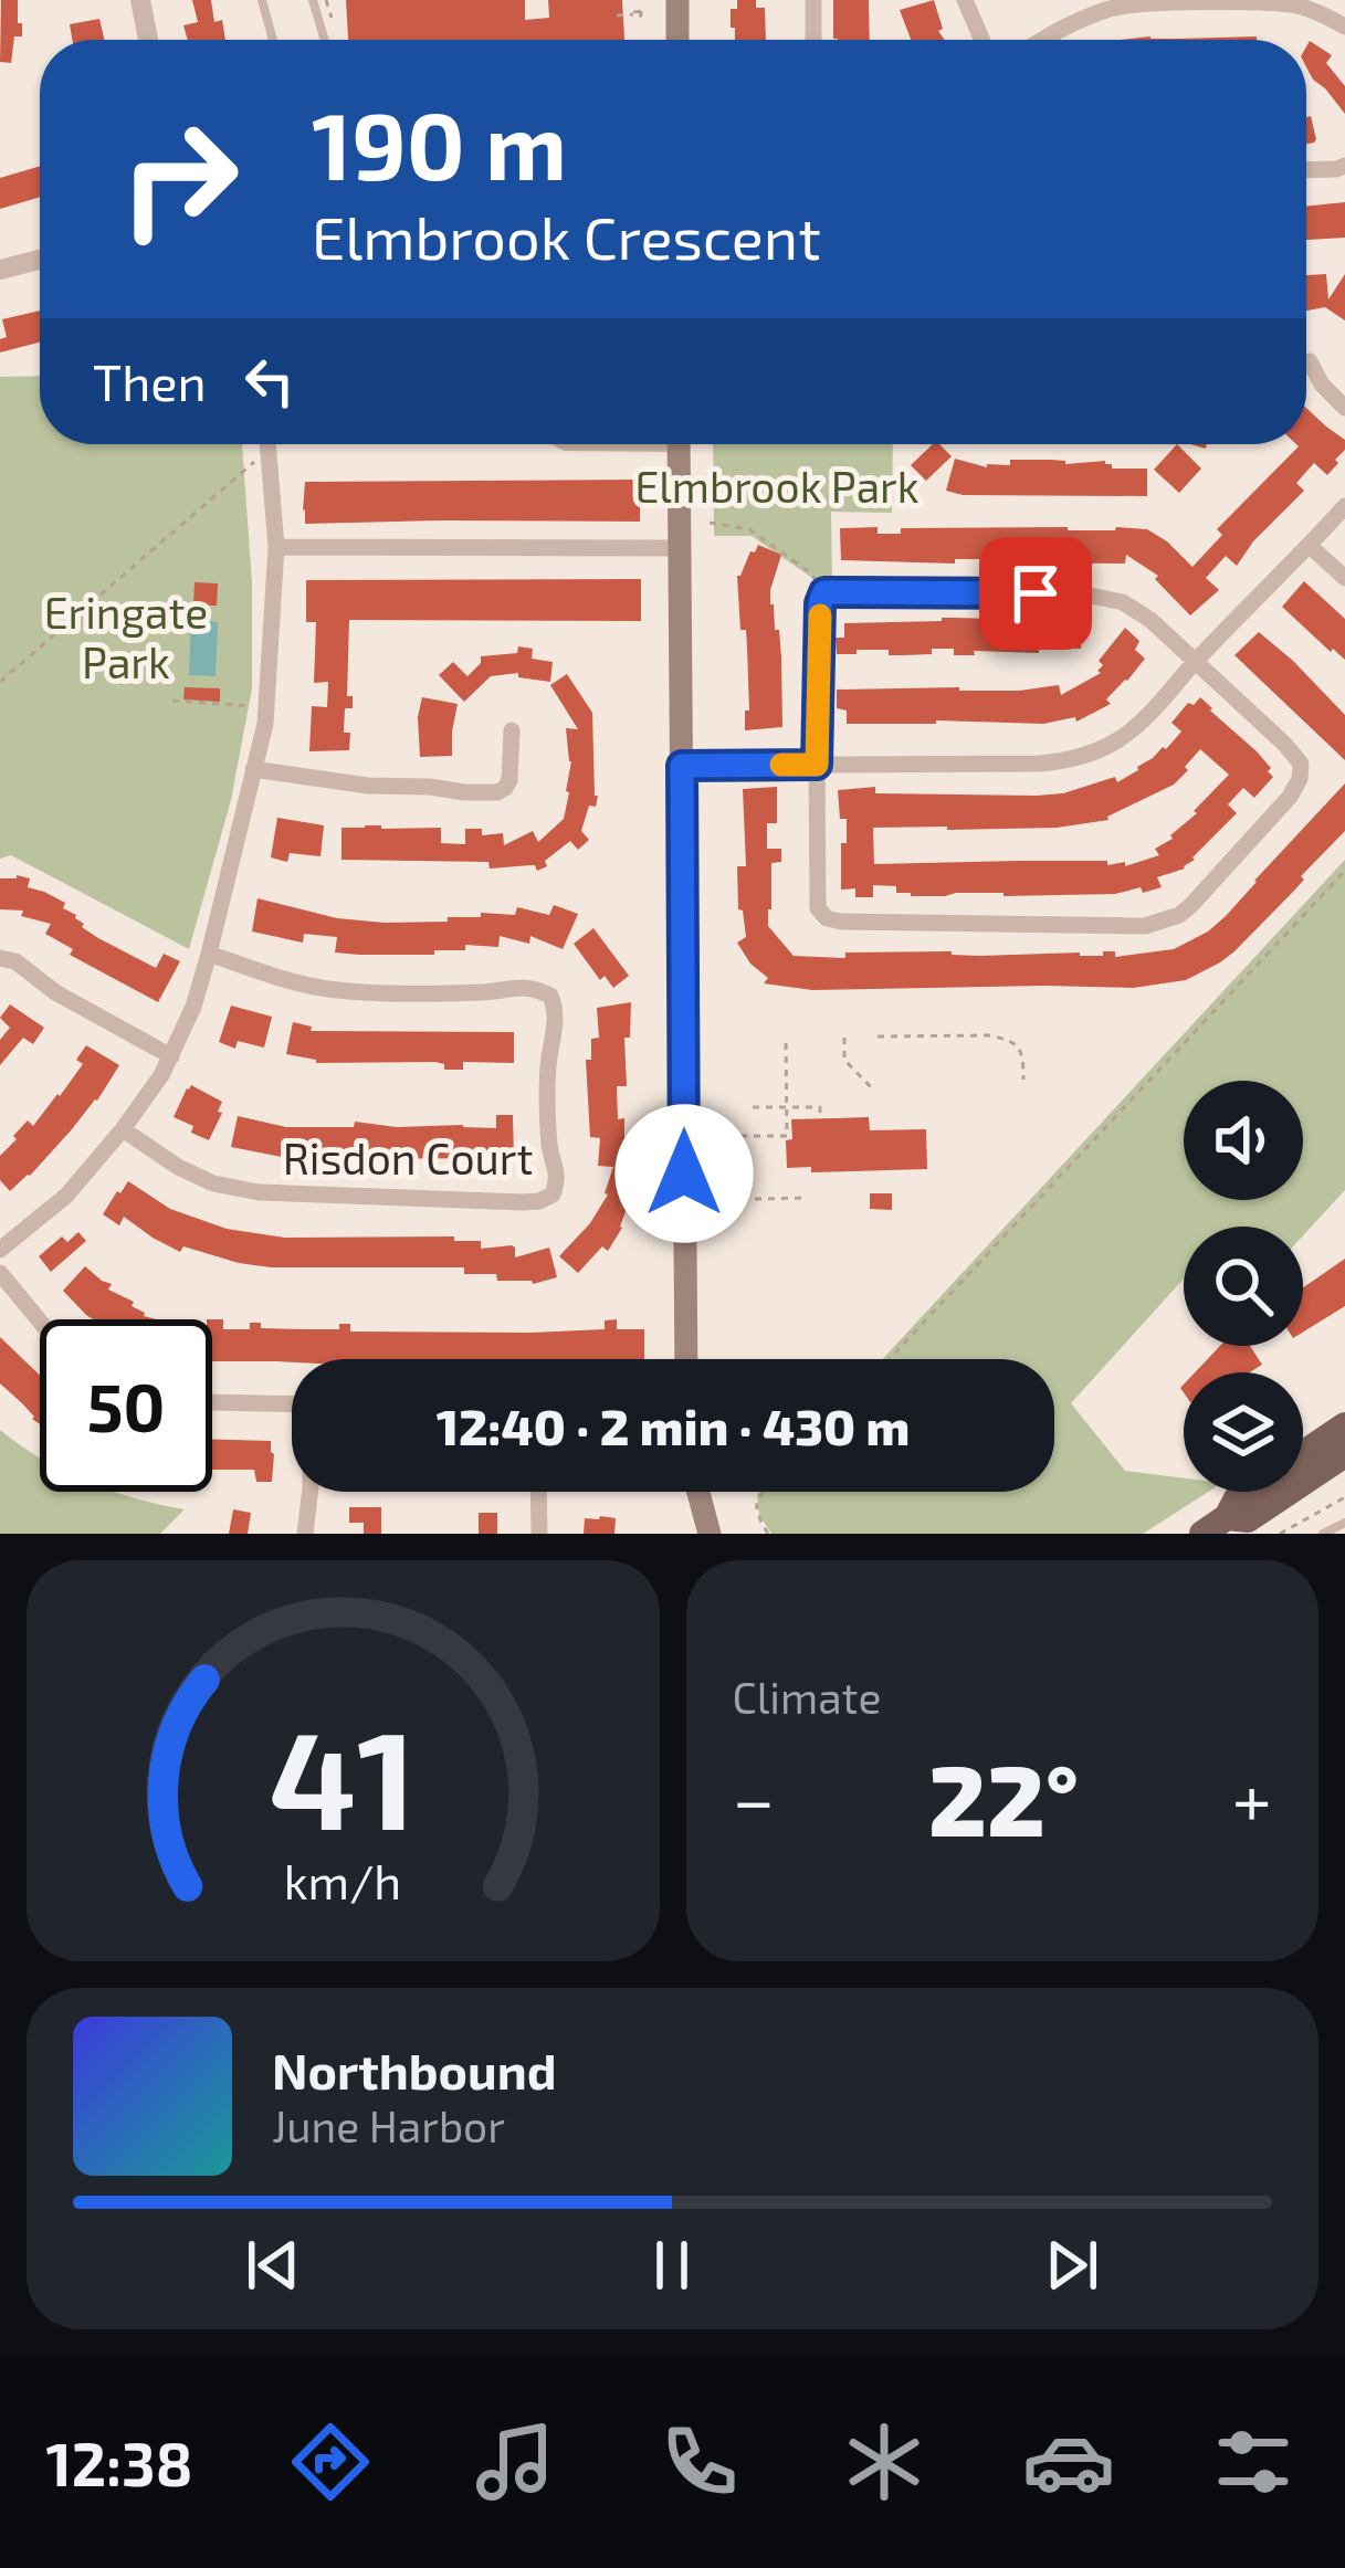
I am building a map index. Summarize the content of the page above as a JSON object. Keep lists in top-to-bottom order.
{
  "streets": {
    "street": ["Risdon Court"]
  },
  "parks": ["Elmbrook Park", "Eringate Park"],
  "page": {
    "turn": ["190 m", "Elmbrook Crescent"],
    "then": "Then",
    "limit": "50",
    "trip": "12:40 · 2 min · 430 m",
    "tile": "Climate",
    "heat": ["−", "22°", "+"],
    "song": ["Northbound", "June Harbor"],
    "tabs": "12:38",
    "gauge": ["41", "km/h"]
  }
}
